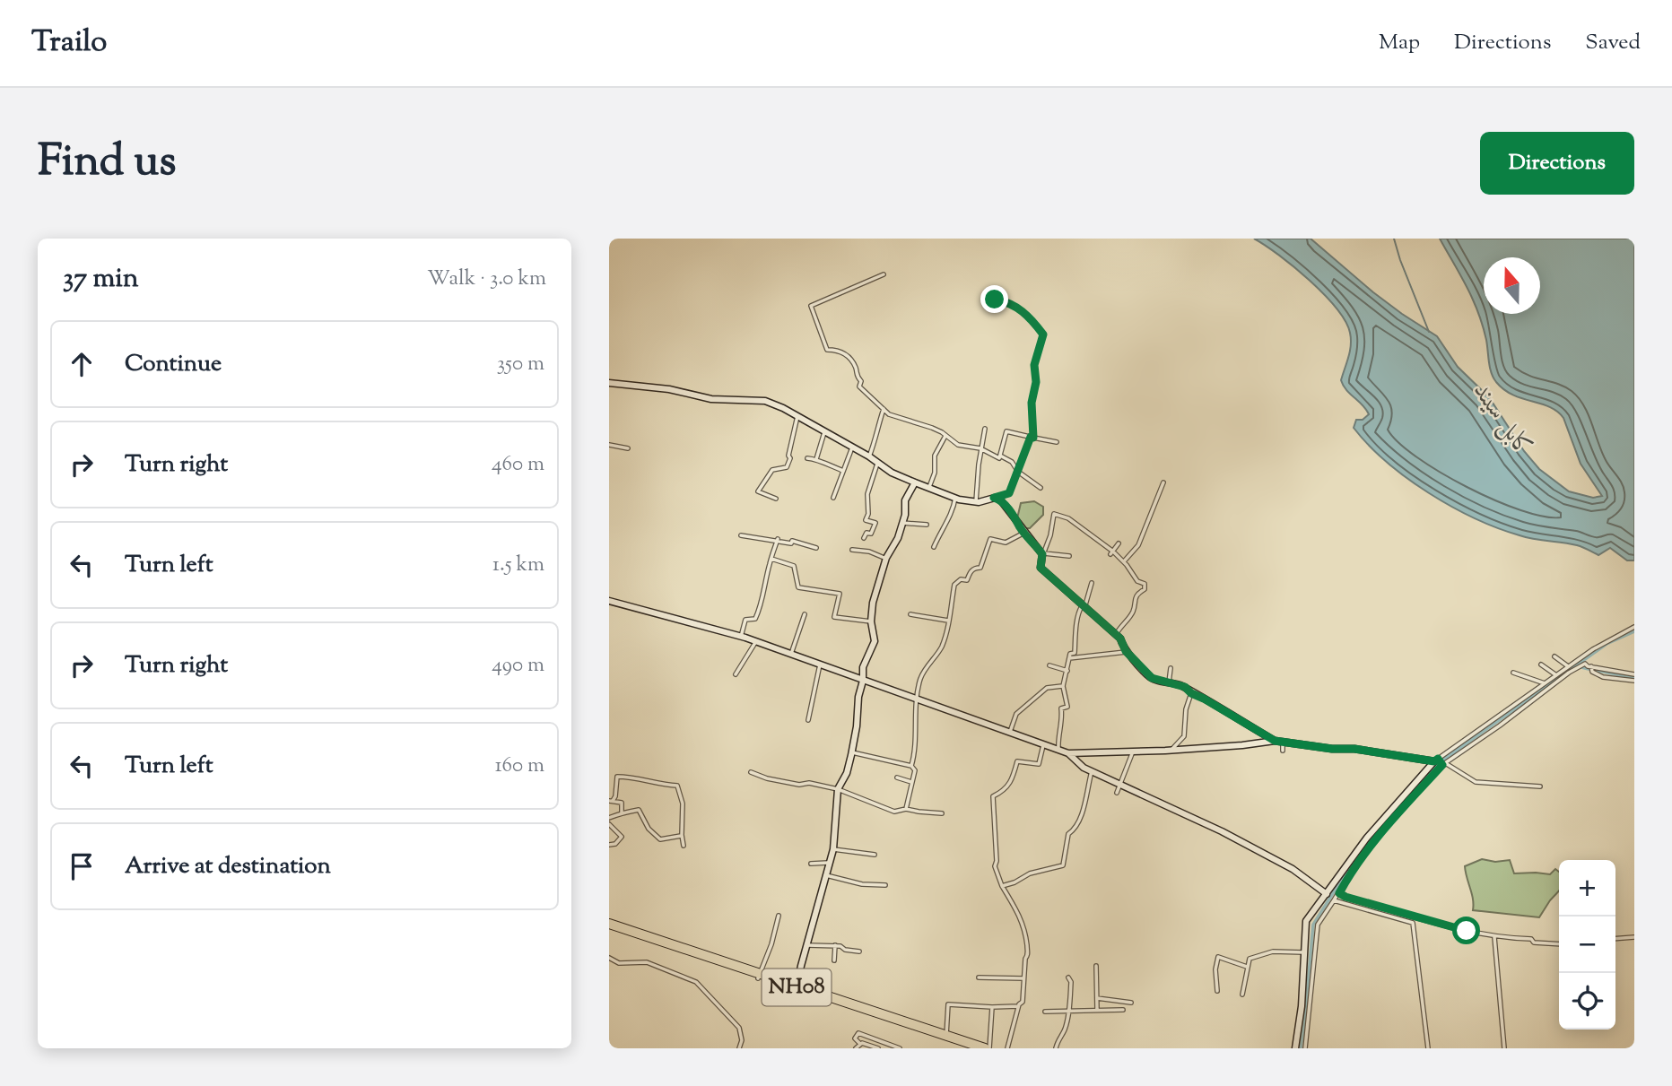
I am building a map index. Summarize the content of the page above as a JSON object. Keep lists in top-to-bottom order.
{
  "streets": {
    "highway": ["NH08"]
  },
  "water": ["کابل سيند"],
  "north": "top",
  "page": {
    "header": "Trailo",
    "nav": ["Map", "Directions", "Saved"],
    "title": "Find us",
    "buttons": "Directions",
    "heading": ["37 min", "Walk · 3.0 km"],
    "list": [
      ["Continue", "350 m"],
      ["Turn right", "460 m"],
      ["Turn left", "1.5 km"],
      ["Turn right", "490 m"],
      ["Turn left", "160 m"],
      "Arrive at destination"
    ],
    "map_buttons": ["+", "−"]
  }
}
